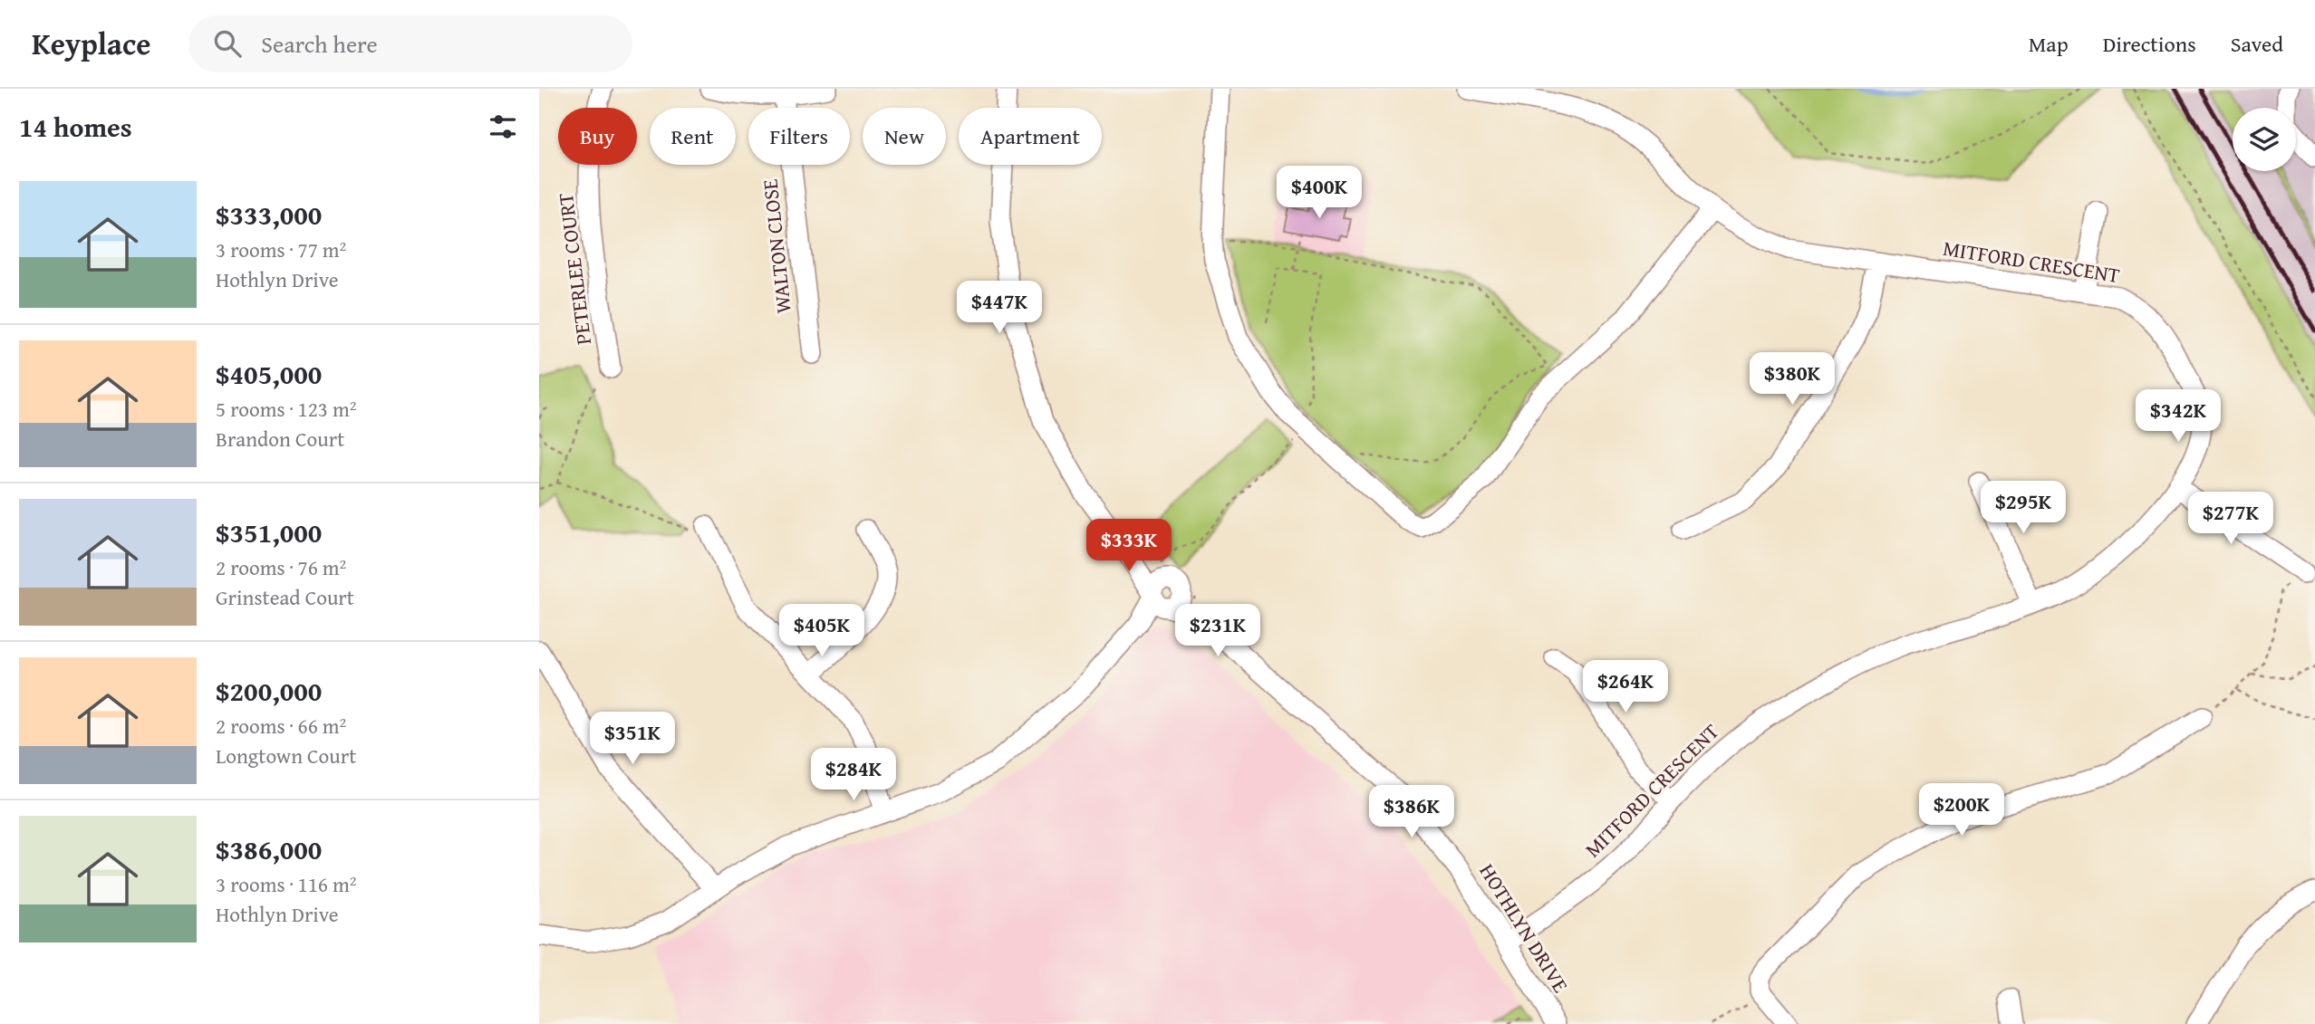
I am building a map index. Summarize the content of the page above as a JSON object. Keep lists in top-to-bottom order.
{
  "streets": {
    "street": [
      "WALTON CLOSE",
      "MITFORD CRESCENT",
      "PETERLEE COURT",
      "HOTHLYN DRIVE"
    ]
  },
  "crossings": [
    ["MITFORD CRESCENT", "HOTHLYN DRIVE"]
  ],
  "page": {
    "header": "Keyplace",
    "search": "Search here",
    "nav": ["Map", "Directions", "Saved"],
    "heading": "14 homes",
    "chip": [
      "Buy",
      "Rent",
      "Filters",
      "New",
      "Apartment"
    ],
    "list": [
      {
        "name": "$333,000",
        "note": "3 rooms · 77 m² · Hothlyn Drive"
      },
      {
        "name": "$405,000",
        "note": "5 rooms · 123 m² · Brandon Court"
      },
      {
        "name": "$351,000",
        "note": "2 rooms · 76 m² · Grinstead Court"
      },
      {
        "name": "$200,000",
        "note": "2 rooms · 66 m² · Longtown Court"
      },
      {
        "name": "$386,000",
        "note": "3 rooms · 116 m² · Hothlyn Drive"
      }
    ],
    "price": [
      "$400K",
      "$447K",
      "$380K",
      "$342K",
      "$295K",
      "$277K",
      "$333K",
      "$405K",
      "$231K",
      "$264K",
      "$351K",
      "$284K",
      "$200K",
      "$386K"
    ]
  }
}
